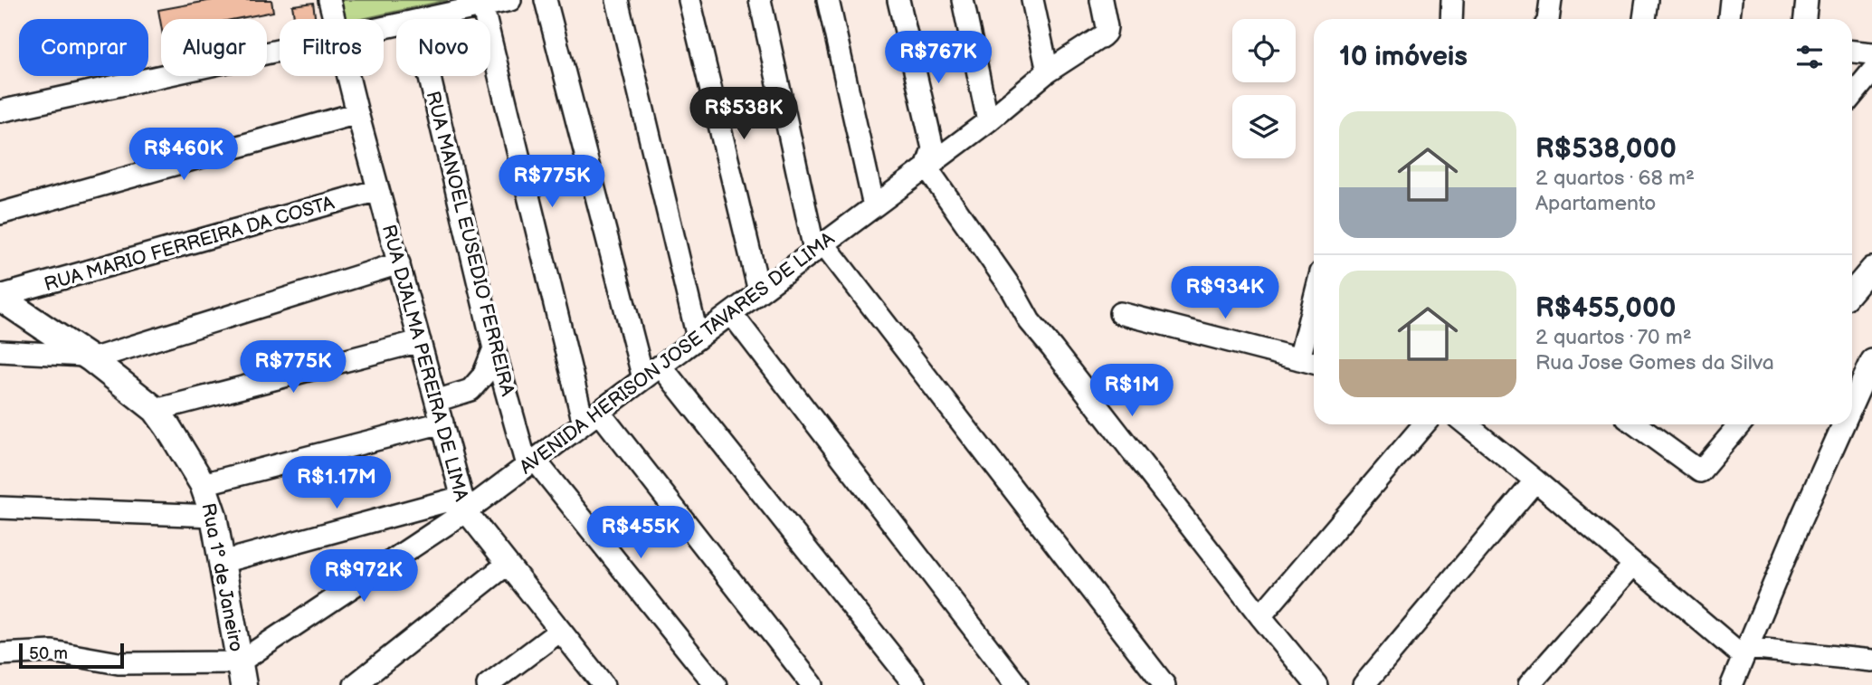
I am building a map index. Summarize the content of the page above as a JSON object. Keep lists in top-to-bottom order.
{
  "streets": {
    "main road": ["Rua 1º de Janeiro"],
    "street": [
      "RUA MARIO FERREIRA DA COSTA",
      "RUA MANOEL EUSEDIO FERREIRA",
      "AVENIDA HERISON JOSE TAVARES DE LIMA",
      "RUA DJALMA PEREIRA DE LIMA"
    ]
  },
  "crossings": [
    ["RUA MARIO FERREIRA DA COSTA", "RUA DJALMA PEREIRA DE LIMA"],
    ["RUA MARIO FERREIRA DA COSTA", "Rua 1º de Janeiro"],
    ["RUA MANOEL EUSEDIO FERREIRA", "AVENIDA HERISON JOSE TAVARES DE LIMA"],
    ["AVENIDA HERISON JOSE TAVARES DE LIMA", "RUA DJALMA PEREIRA DE LIMA"],
    ["AVENIDA HERISON JOSE TAVARES DE LIMA", "Rua 1º de Janeiro"]
  ],
  "scale_bar": "50 m",
  "page": {
    "chip": [
      "Comprar",
      "Alugar",
      "Filtros",
      "Novo"
    ],
    "heading": "10 imóveis",
    "price": [
      "R$767K",
      "R$538K",
      "R$460K",
      "R$775K",
      "R$934K",
      "R$775K",
      "R$1M",
      "R$1.17M",
      "R$455K",
      "R$972K"
    ],
    "list": [
      {
        "name": "R$538,000",
        "note": "2 quartos · 68 m² · Apartamento"
      },
      {
        "name": "R$455,000",
        "note": "2 quartos · 70 m² · Rua Jose Gomes da Silva"
      }
    ],
    "scale": "50 m"
  }
}
